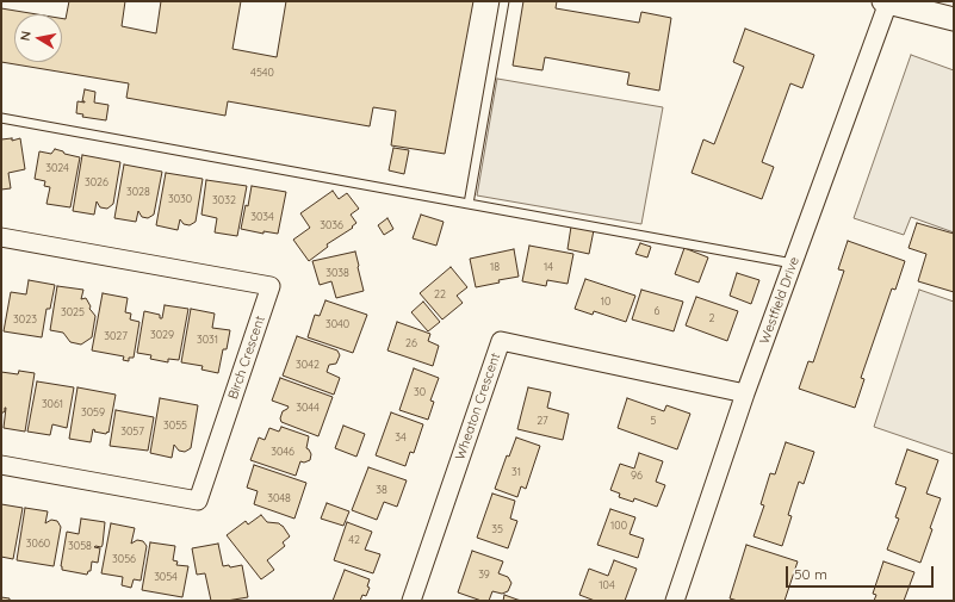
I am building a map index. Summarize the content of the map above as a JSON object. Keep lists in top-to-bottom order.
{
  "streets": {
    "street": ["Westfield Drive", "Birch Crescent", "Wheaton Crescent"]
  },
  "crossings": [
    ["Westfield Drive", "Wheaton Crescent"]
  ],
  "house_numbers": [
    "4540",
    "3024",
    "3026",
    "3028",
    "3030",
    "3032",
    "3034",
    "3036",
    "18",
    "14",
    "3038",
    "22",
    "10",
    "6",
    "3025",
    "2",
    "3023",
    "3040",
    "3029",
    "3027",
    "3031",
    "26",
    "3042",
    "30",
    "3061",
    "3044",
    "3059",
    "27",
    "5",
    "3055",
    "3057",
    "34",
    "3046",
    "31",
    "96",
    "38",
    "3048",
    "100",
    "35",
    "42",
    "3060",
    "3058",
    "3056",
    "39",
    "3054",
    "104"
  ],
  "scale_bar": "50 m",
  "north": "left"
}
